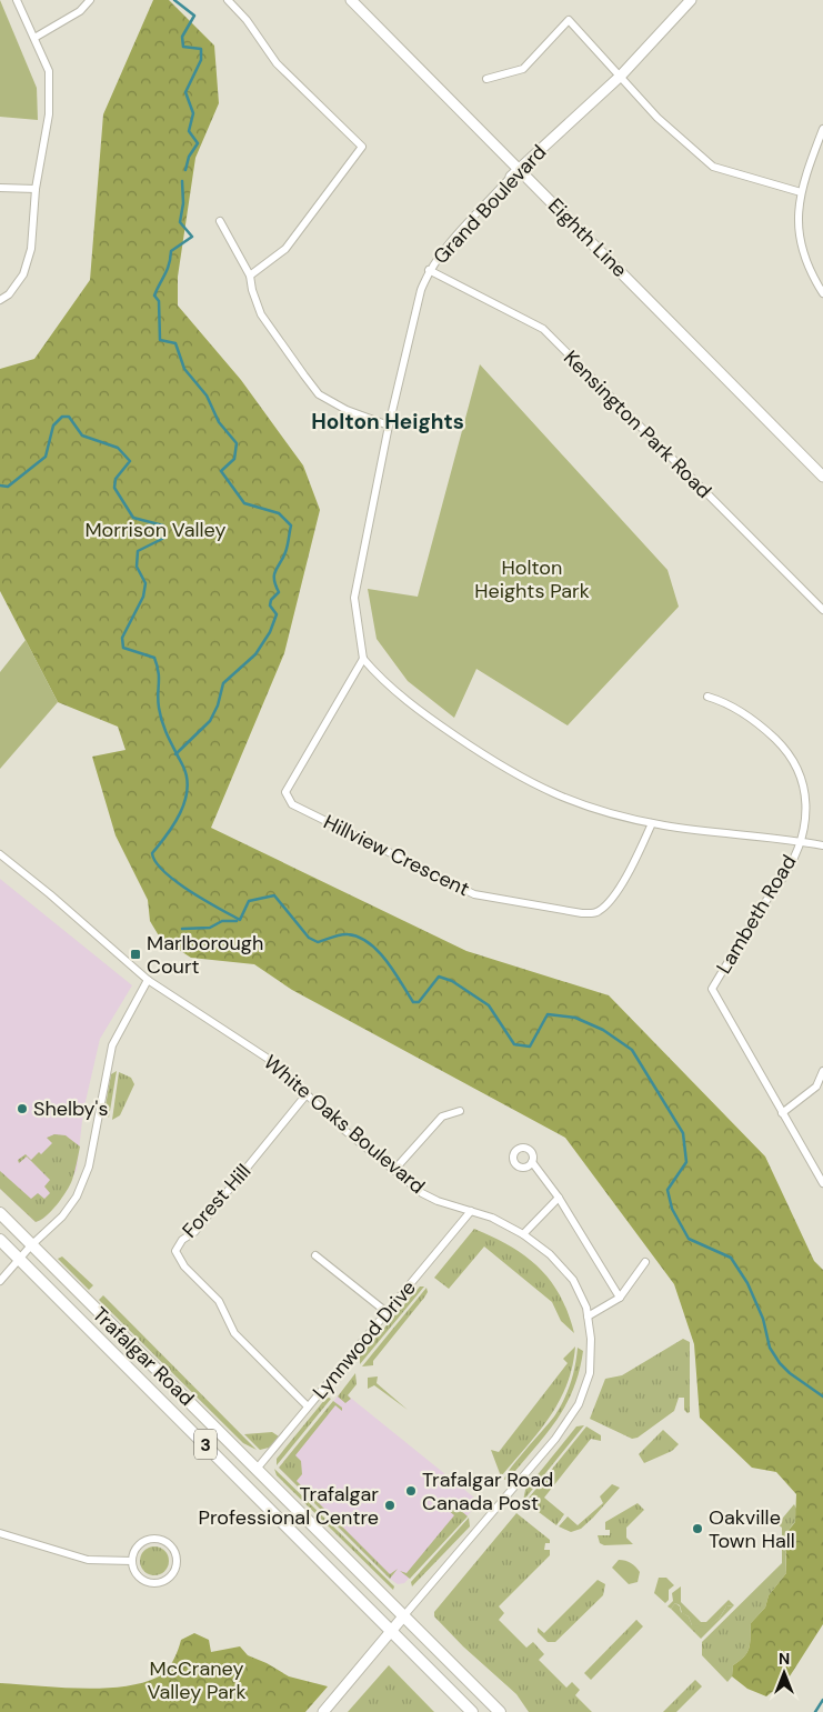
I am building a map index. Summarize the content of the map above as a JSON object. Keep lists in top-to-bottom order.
{
  "streets": {
    "main road": ["Trafalgar Road", "3"],
    "street": [
      "Grand Boulevard",
      "Eighth Line",
      "Kensington Park Road",
      "Hillview Crescent",
      "Lambeth Road",
      "White Oaks Boulevard",
      "Forest Hill",
      "Lynnwood Drive"
    ]
  },
  "crossings": [
    ["Grand Boulevard", "Eighth Line"],
    ["Grand Boulevard", "Kensington Park Road"],
    ["Grand Boulevard", "Hillview Crescent"],
    ["White Oaks Boulevard", "Forest Hill"],
    ["White Oaks Boulevard", "Lynnwood Drive"],
    ["White Oaks Boulevard", "Trafalgar Road"],
    ["Forest Hill", "Lynnwood Drive"],
    ["Lynnwood Drive", "Trafalgar Road"]
  ],
  "districts": ["Holton Heights"],
  "parks": ["Morrison Valley", "Holton Heights Park", "McCraney Valley Park"],
  "places": {
    "transit": ["Marlborough Court"],
    "other": [
      "Shelby's",
      "Trafalgar Road Canada Post",
      "Trafalgar Professional Centre",
      "Oakville Town Hall"
    ]
  },
  "north": "top"
}
